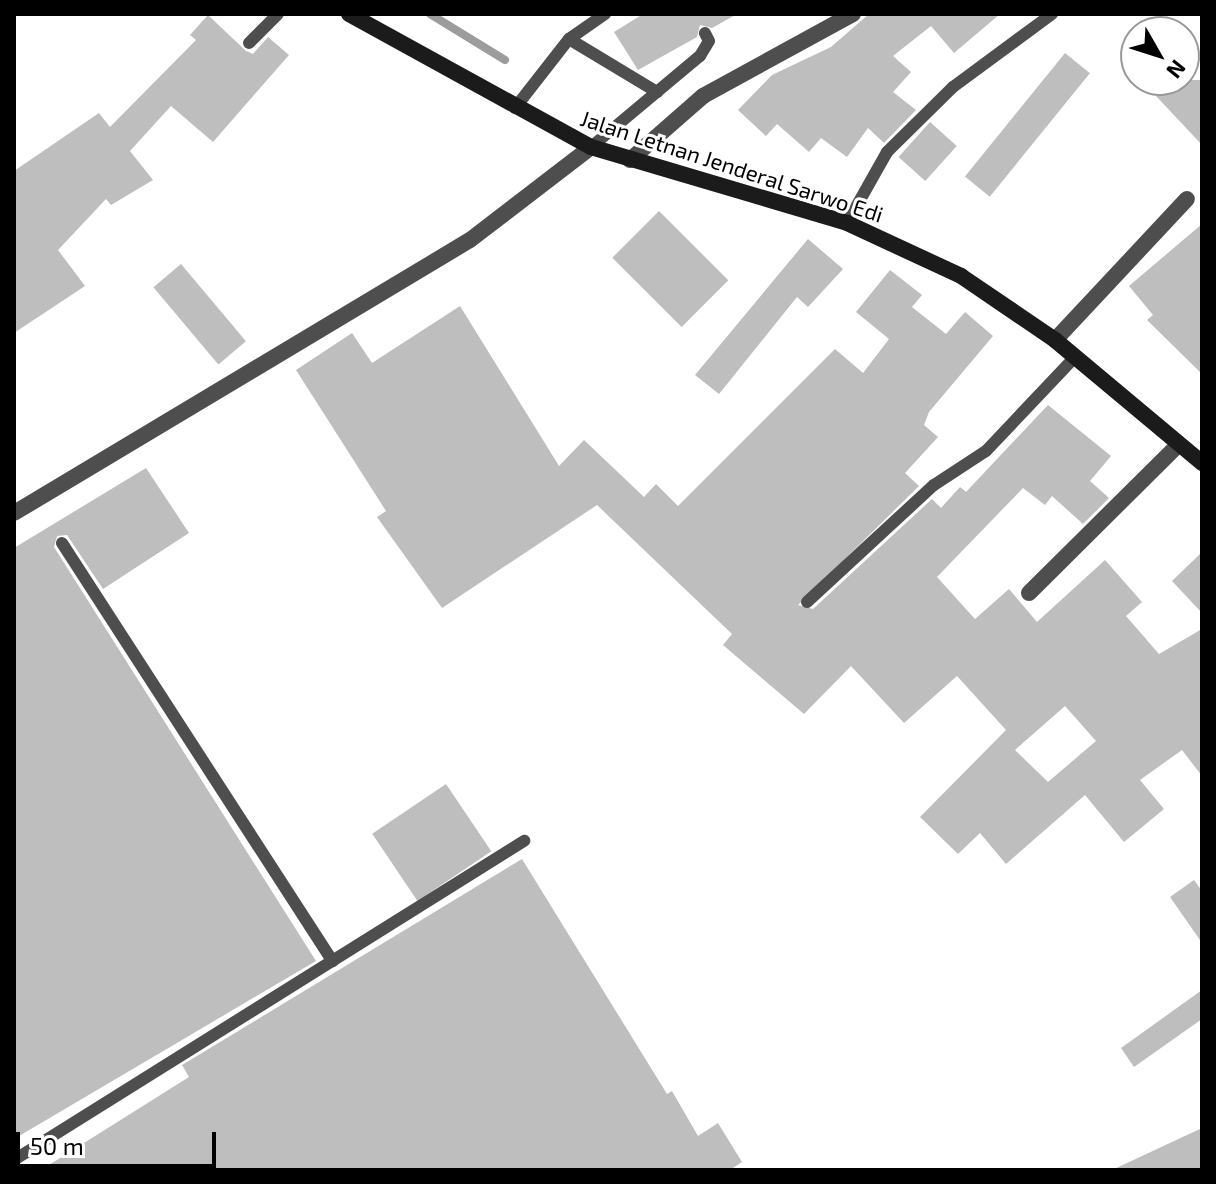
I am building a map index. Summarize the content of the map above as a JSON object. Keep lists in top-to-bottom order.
{
  "streets": {
    "main road": ["Jalan Letnan Jenderal Sarwo Edi"]
  },
  "scale_bar": "50 m",
  "north": "bottom right"
}
